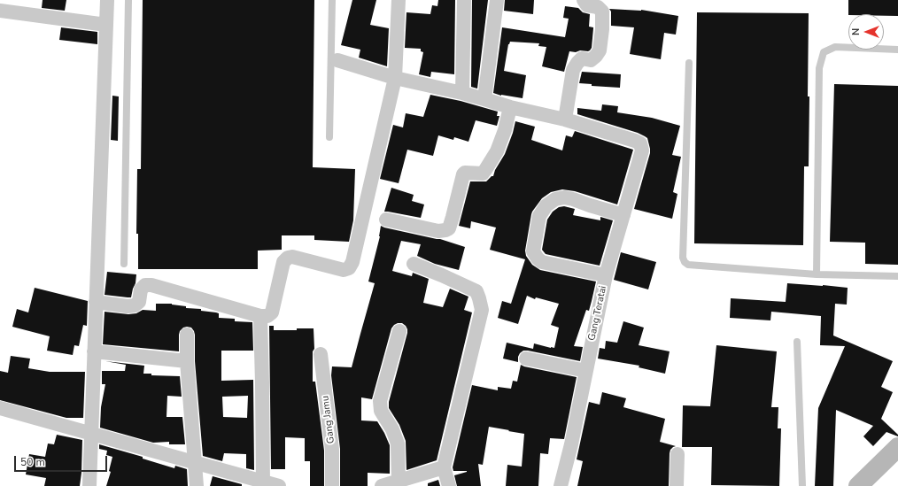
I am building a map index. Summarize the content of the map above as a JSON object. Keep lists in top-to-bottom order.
{
  "streets": {
    "street": ["Gang Teratai", "Gang Jamu"]
  },
  "scale_bar": "50 m",
  "north": "left"
}
